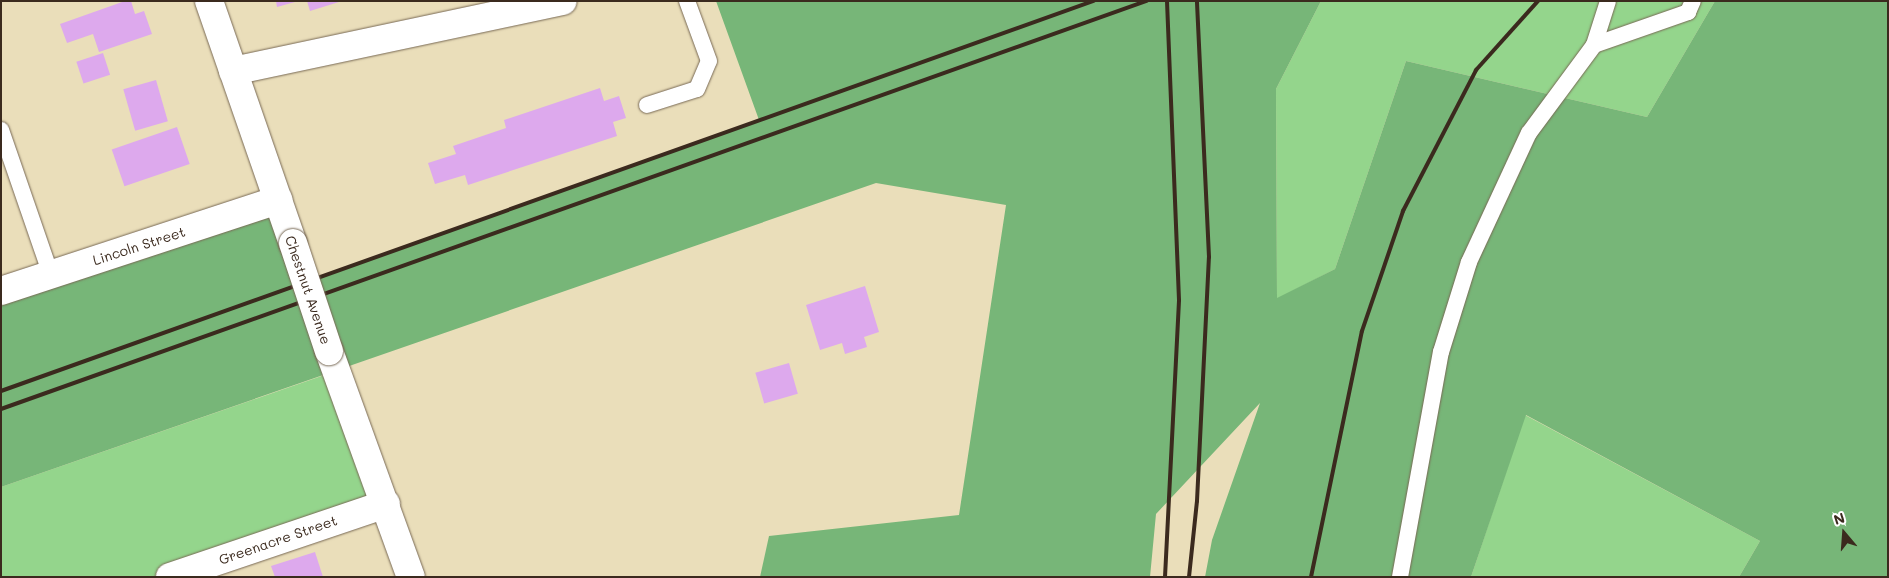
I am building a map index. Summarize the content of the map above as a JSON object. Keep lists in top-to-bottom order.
{
  "streets": {
    "street": ["Lincoln Street", "Chestnut Avenue", "Greenacre Street"]
  },
  "crossings": [
    ["Lincoln Street", "Chestnut Avenue"],
    ["Chestnut Avenue", "Greenacre Street"]
  ],
  "north": "top"
}
